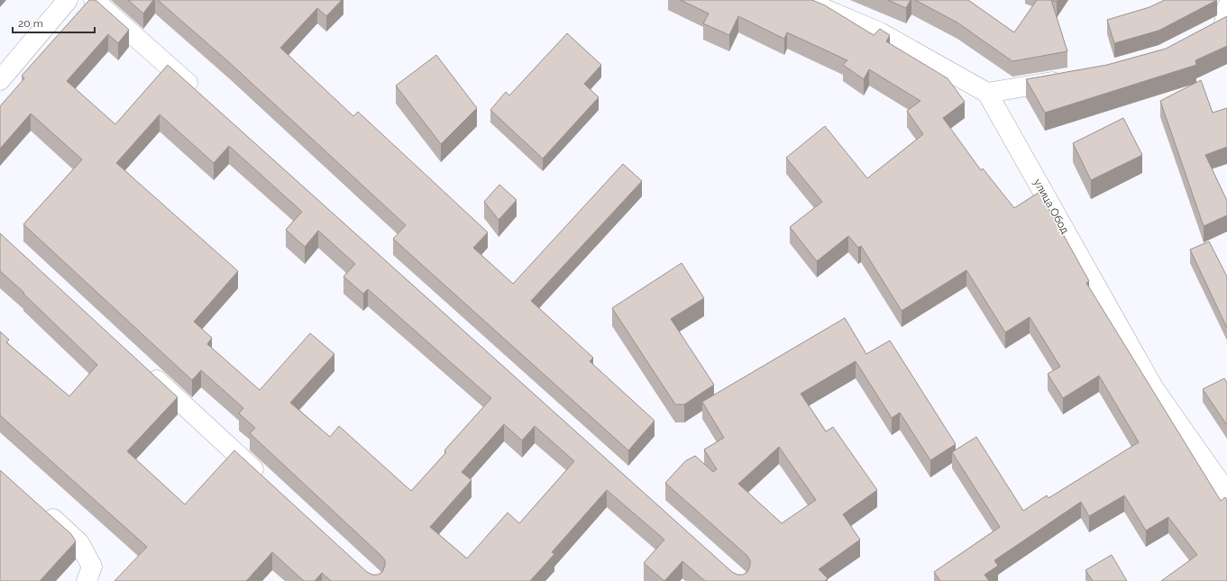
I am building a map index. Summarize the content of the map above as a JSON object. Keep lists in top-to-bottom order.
{
  "streets": {
    "street": ["улица Обод"]
  },
  "scale_bar": "20 m"
}
